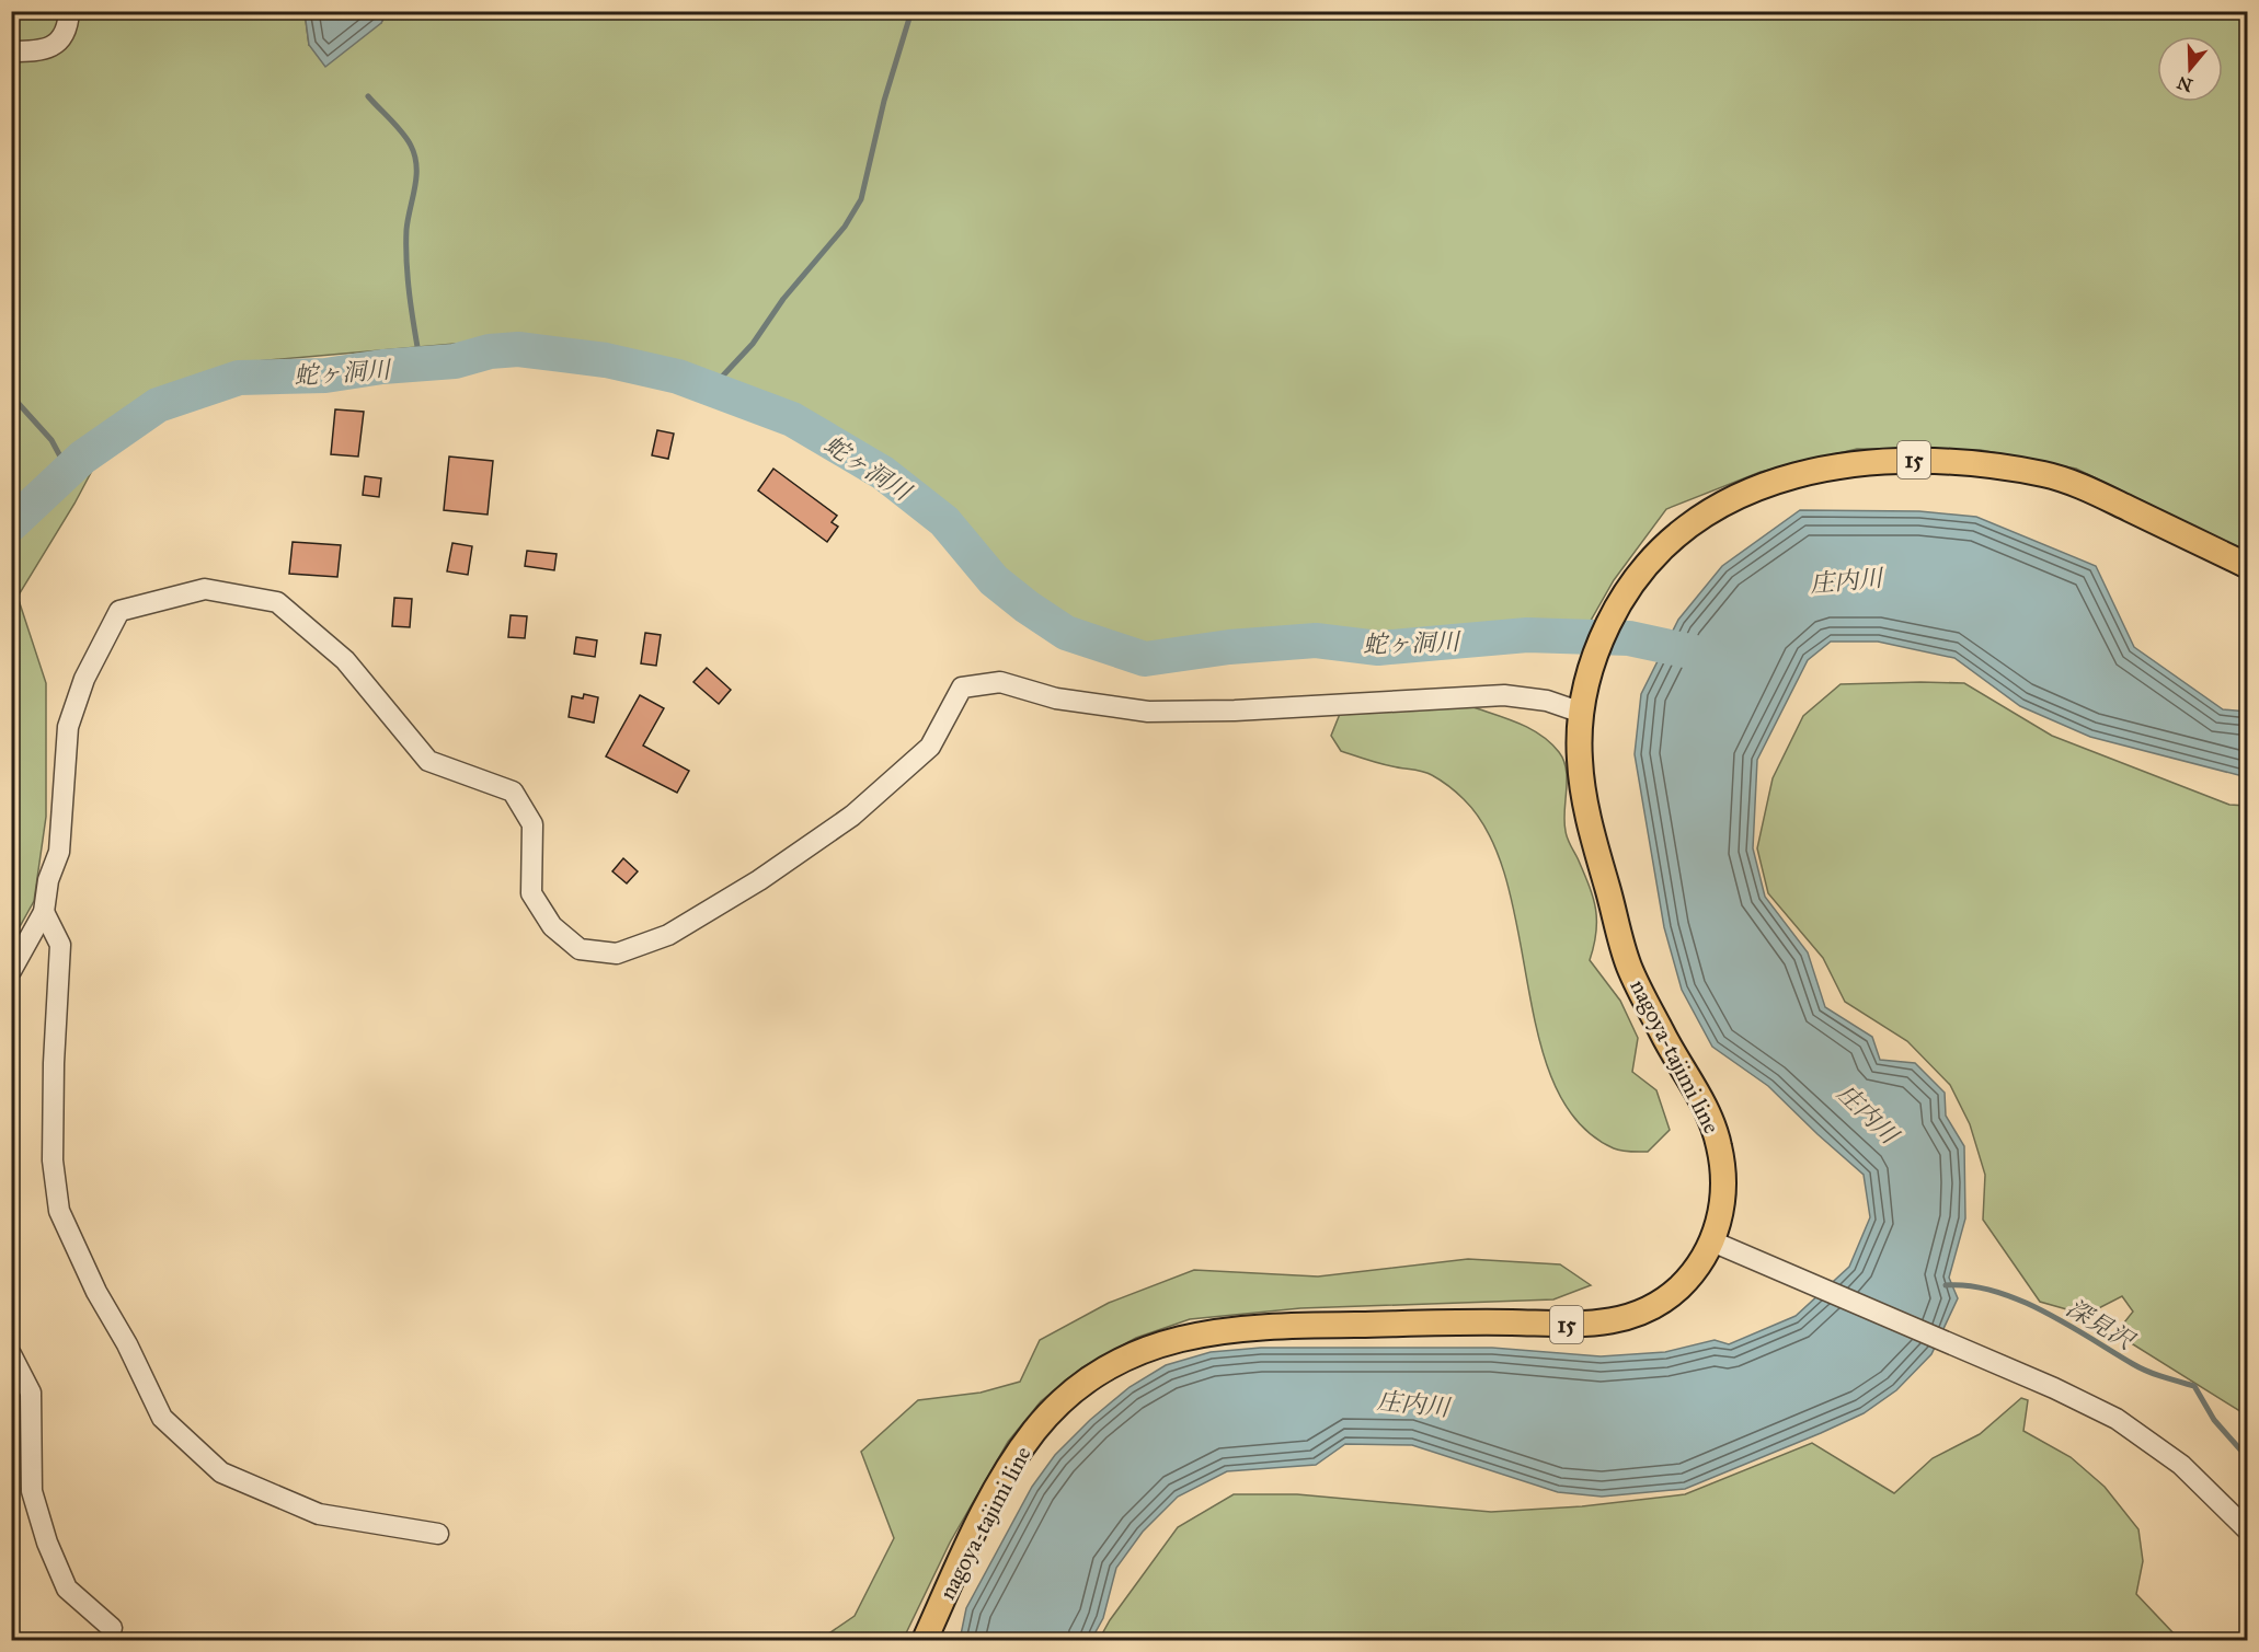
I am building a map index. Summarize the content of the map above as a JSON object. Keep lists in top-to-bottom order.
{
  "streets": {
    "main road": ["15", "nagoya-tajimi line"]
  },
  "water": ["蛇ヶ洞川", "庄内川", "深見沢"],
  "north": "bottom"
}
